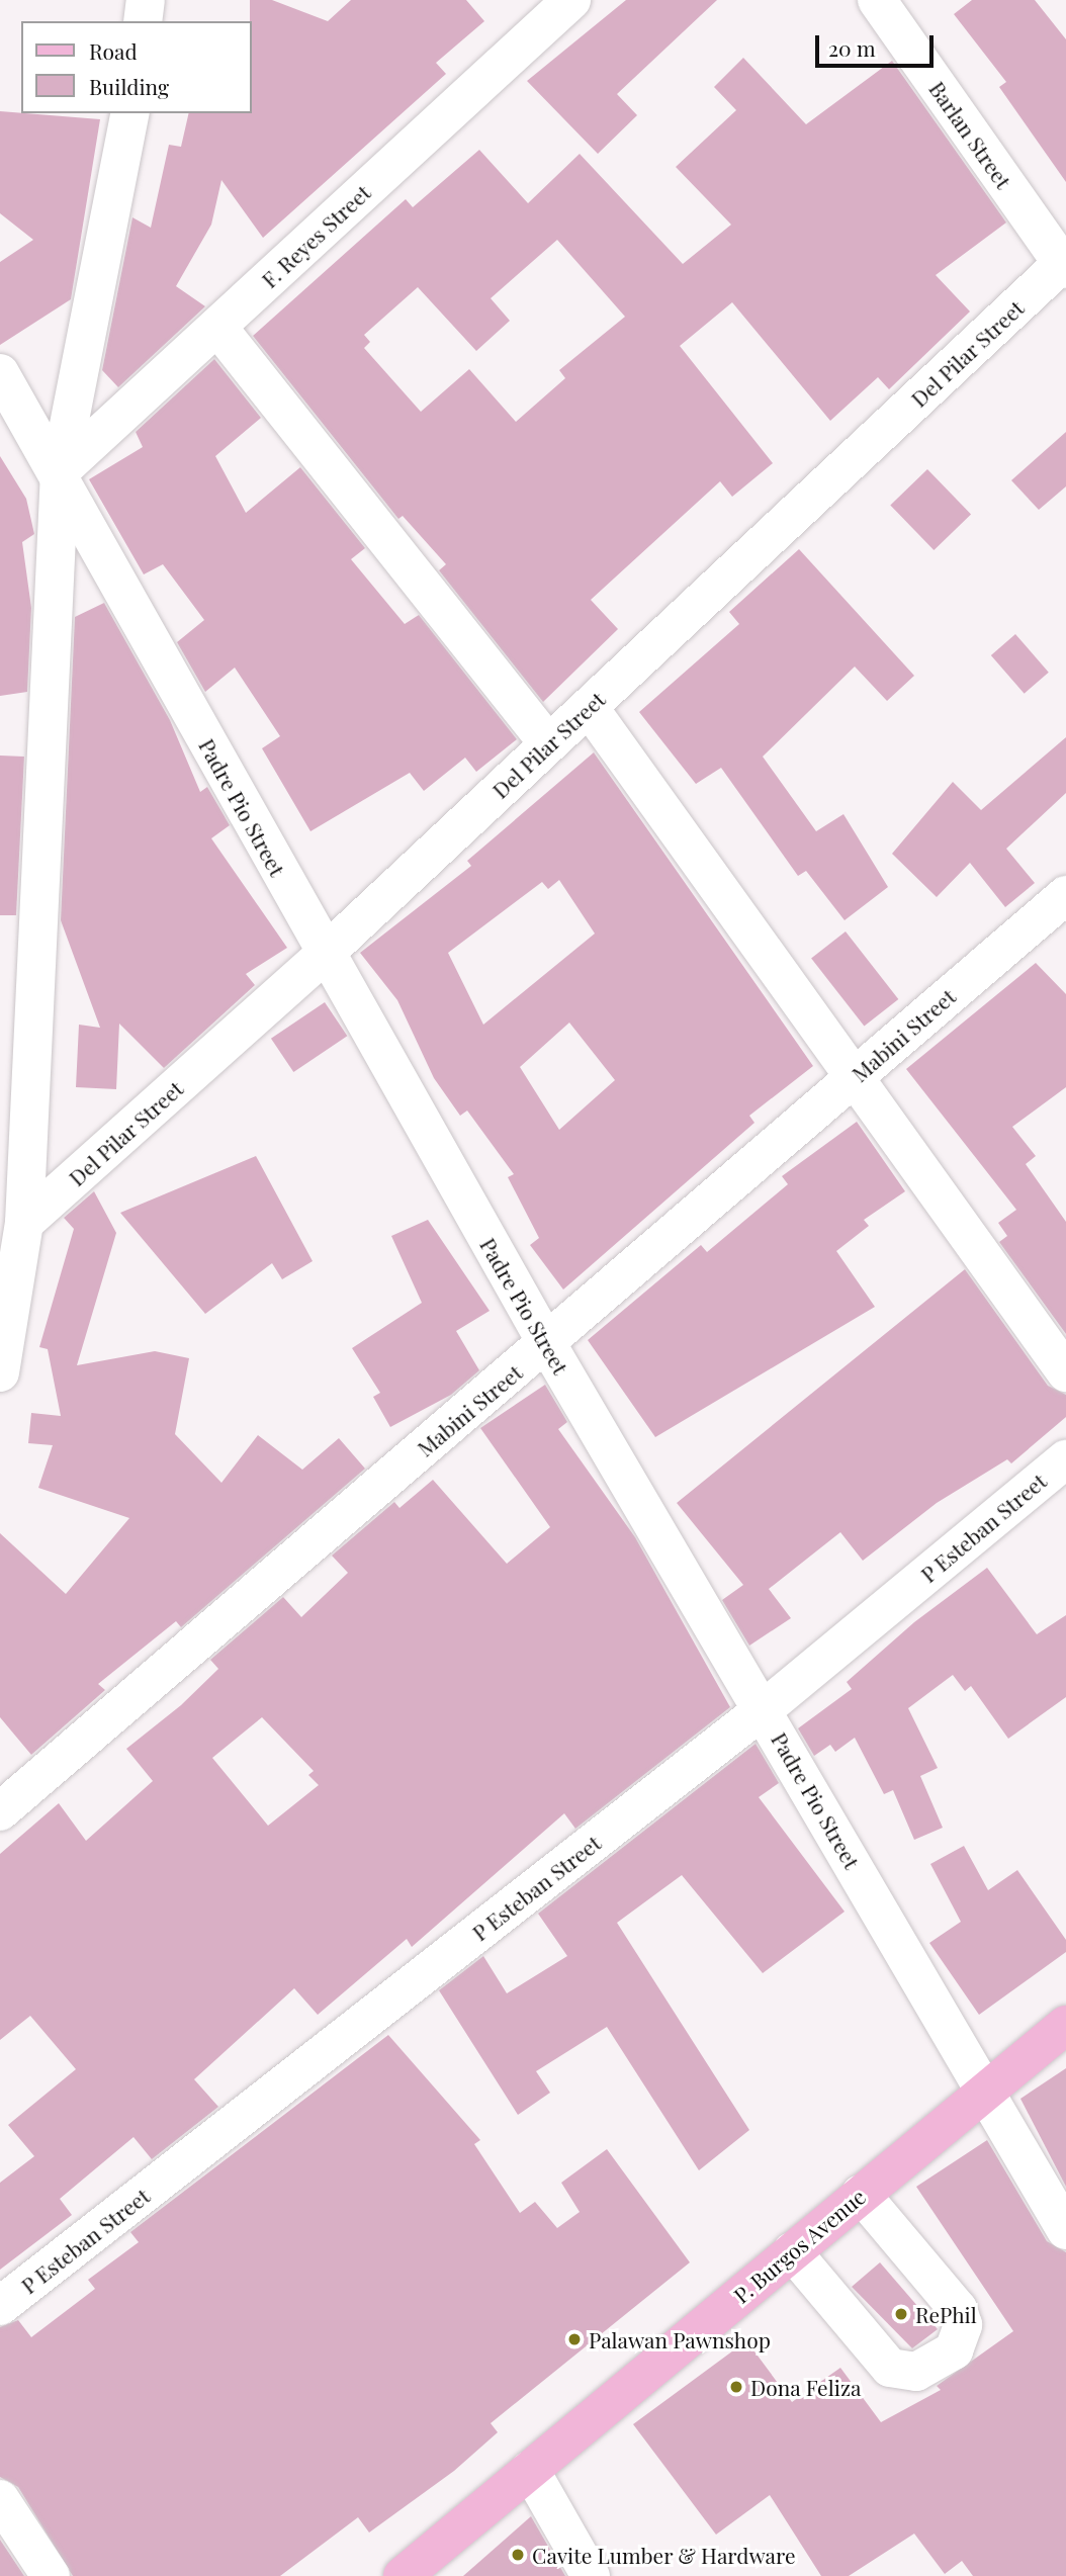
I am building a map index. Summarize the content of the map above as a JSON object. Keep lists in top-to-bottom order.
{
  "streets": {
    "main road": ["P. Burgos Avenue"],
    "street": [
      "Barlan Street",
      "F. Reyes Street",
      "Del Pilar Street",
      "Padre Pio Street",
      "Mabini Street",
      "P Esteban Street"
    ]
  },
  "crossings": [
    ["Barlan Street", "Del Pilar Street"],
    ["F. Reyes Street", "Padre Pio Street"],
    ["Del Pilar Street", "Padre Pio Street"],
    ["Padre Pio Street", "Mabini Street"],
    ["Padre Pio Street", "P Esteban Street"],
    ["Padre Pio Street", "P. Burgos Avenue"]
  ],
  "places": [
    "RePhil",
    "Palawan Pawnshop",
    "Dona Feliza",
    "Cavite Lumber & Hardware"
  ],
  "legend": ["Road", "Building"],
  "scale_bar": "20 m"
}
